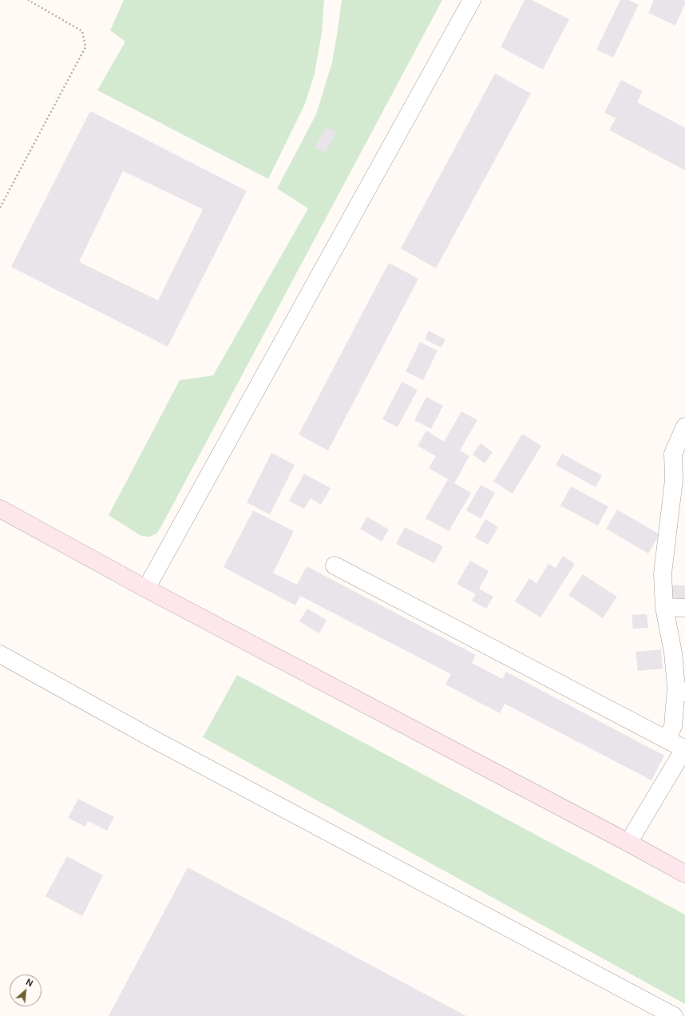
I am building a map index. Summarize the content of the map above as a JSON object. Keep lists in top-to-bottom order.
{
  "north": "top right"
}
